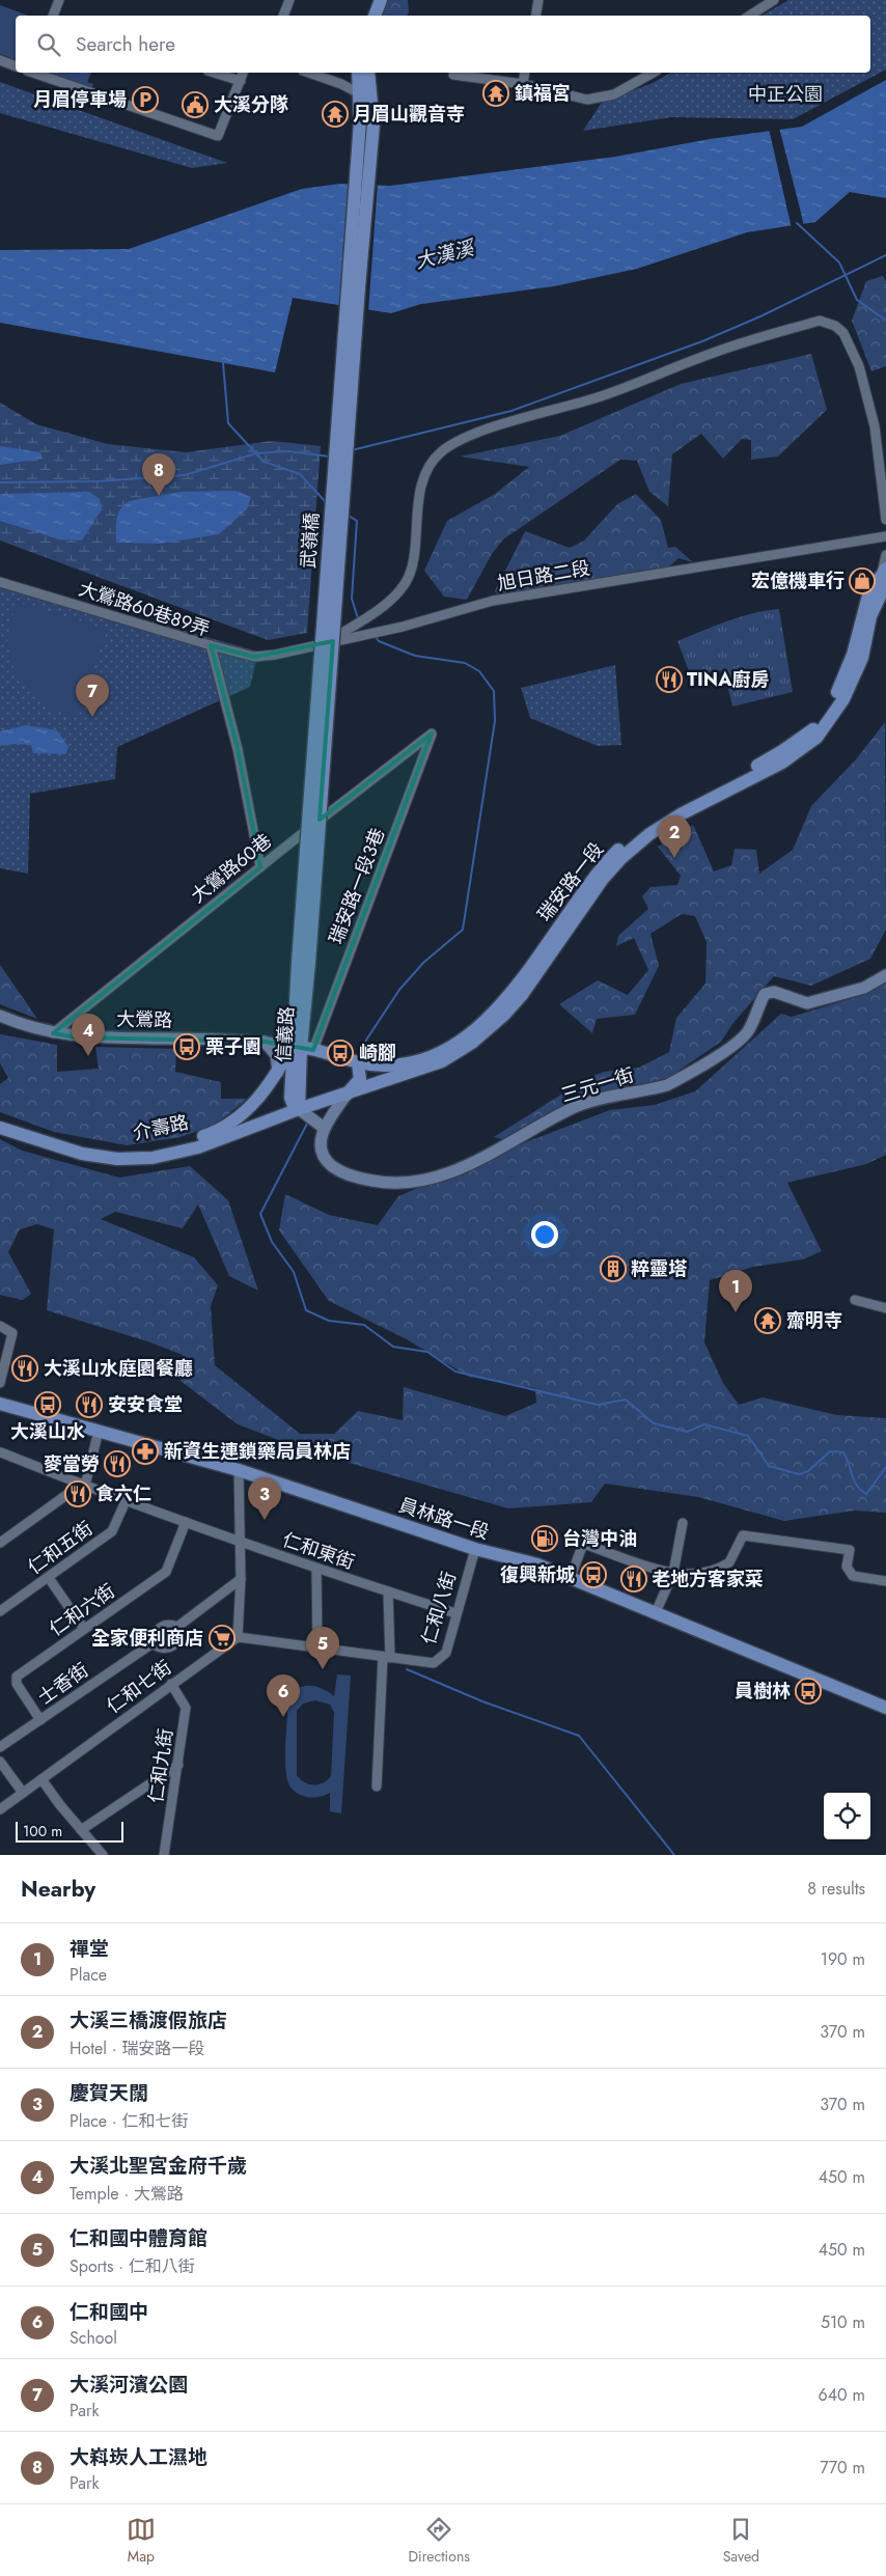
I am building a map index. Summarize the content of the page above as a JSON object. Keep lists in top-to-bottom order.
{
  "streets": {
    "main road": [
      "武嶺橋",
      "瑞安路一段",
      "信義路",
      "介壽路",
      "員林路一段"
    ],
    "street": [
      "旭日路二段",
      "大鶯路60巷89弄",
      "大鶯路60巷",
      "瑞安路一段3巷",
      "大鶯路",
      "三元一街",
      "仁和五街",
      "仁和東街",
      "仁和八街",
      "仁和六街",
      "士香街",
      "仁和七街",
      "仁和九街"
    ]
  },
  "crossings": [
    ["武嶺橋", "信義路"],
    ["旭日路二段", "大鶯路60巷89弄"],
    ["大鶯路60巷89弄", "大鶯路60巷"],
    ["大鶯路60巷", "瑞安路一段3巷"],
    ["大鶯路60巷", "大鶯路"],
    ["瑞安路一段", "瑞安路一段3巷"],
    ["瑞安路一段", "大鶯路"],
    ["瑞安路一段", "信義路"],
    ["瑞安路一段", "介壽路"],
    ["瑞安路一段3巷", "大鶯路"],
    ["瑞安路一段3巷", "信義路"],
    ["瑞安路一段3巷", "介壽路"],
    ["大鶯路", "信義路"],
    ["大鶯路", "介壽路"],
    ["信義路", "介壽路"],
    ["員林路一段", "仁和八街"],
    ["仁和五街", "仁和東街"],
    ["仁和東街", "仁和八街"],
    ["仁和東街", "仁和六街"],
    ["仁和八街", "仁和七街"],
    ["仁和六街", "士香街"],
    ["仁和七街", "仁和九街"]
  ],
  "water": ["大漢溪"],
  "parks": ["中正公園"],
  "places": {
    "temple": ["鎮福宮", "月眉山觀音寺", "齋明寺"],
    "parking": ["月眉停車場"],
    "public building": ["大溪分隊"],
    "shop": ["宏億機車行"],
    "restaurant": [
      "TINA廚房",
      "大溪山水庭園餐廳",
      "安安食堂",
      "麥當勞",
      "食六仁",
      "老地方客家菜"
    ],
    "bus stop": [
      "栗子園",
      "崎腳",
      "大溪山水",
      "復興新城",
      "員樹林"
    ],
    "building": ["粹靈塔"],
    "pharmacy": ["新資生連鎖藥局員林店"],
    "fuel station": ["台灣中油"],
    "supermarket": ["全家便利商店"]
  },
  "scale_bar": "100 m",
  "page": {
    "search": "Search here",
    "pins": [
      "8",
      "7",
      "2",
      "4",
      "1",
      "3",
      "5",
      "6"
    ],
    "scale": "100 m",
    "heading": ["Nearby", "8 results"],
    "list": [
      {
        "mark": "1",
        "name": "禪堂",
        "note": "Place",
        "value": "190 m"
      },
      {
        "mark": "2",
        "name": "大溪三橋渡假旅店",
        "note": "Hotel · 瑞安路一段",
        "value": "370 m"
      },
      {
        "mark": "3",
        "name": "慶賀天闊",
        "note": "Place · 仁和七街",
        "value": "370 m"
      },
      {
        "mark": "4",
        "name": "大溪北聖宮金府千歲",
        "note": "Temple · 大鶯路",
        "value": "450 m"
      },
      {
        "mark": "5",
        "name": "仁和國中體育館",
        "note": "Sports · 仁和八街",
        "value": "450 m"
      },
      {
        "mark": "6",
        "name": "仁和國中",
        "note": "School",
        "value": "510 m"
      },
      {
        "mark": "7",
        "name": "大溪河濱公園",
        "note": "Park",
        "value": "640 m"
      },
      {
        "mark": "8",
        "name": "大嵙崁人工濕地",
        "note": "Park",
        "value": "770 m"
      }
    ],
    "nav": ["Map", "Directions", "Saved"]
  }
}
